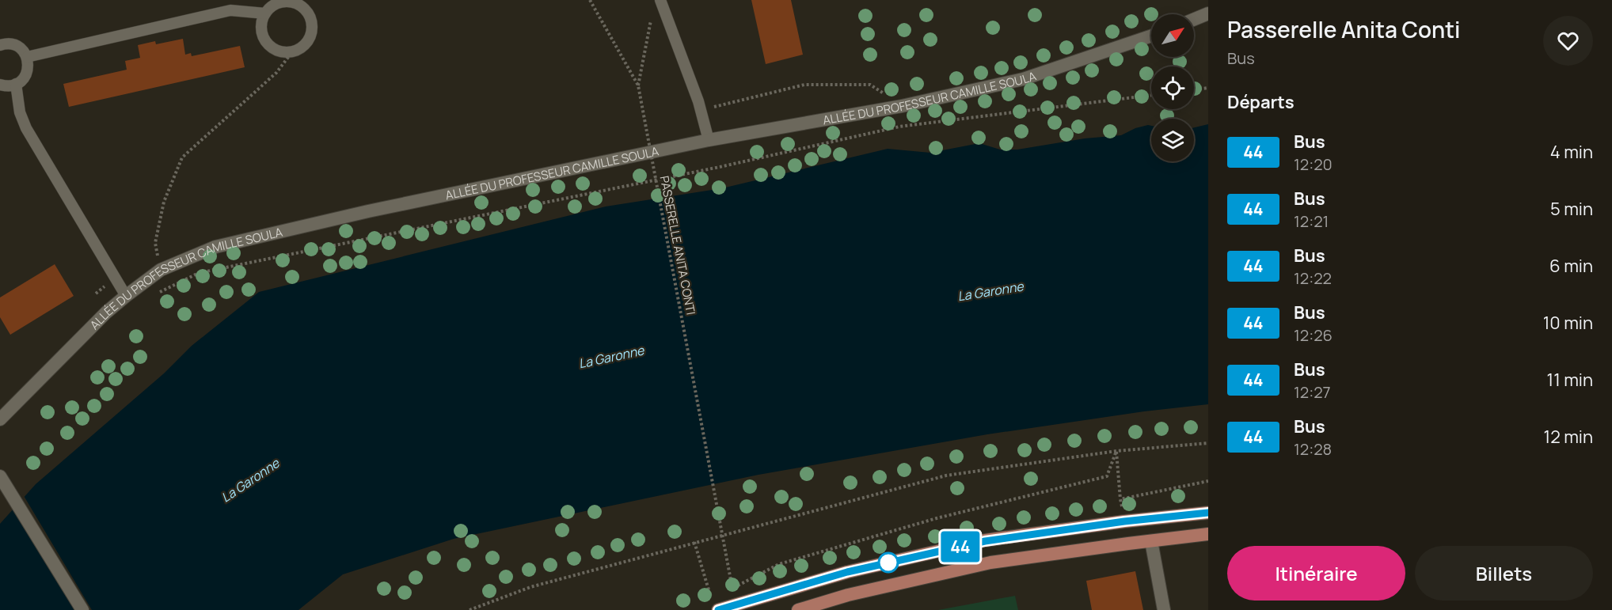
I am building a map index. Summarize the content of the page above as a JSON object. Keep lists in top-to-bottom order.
{
  "streets": {
    "street": ["ALLÉE DU PROFESSEUR CAMILLE SOULA"],
    "path": ["PASSERELLE ANITA CONTI"]
  },
  "water": ["La Garonne"],
  "lines": ["bus line 44"],
  "north": "top right",
  "page": {
    "on_map": "44",
    "heading": [
      ["Passerelle Anita Conti", "Bus"],
      "Départs"
    ],
    "list": [
      {
        "mark": "44",
        "name": "Bus",
        "note": "12:20",
        "value": "4 min"
      },
      {
        "mark": "44",
        "name": "Bus",
        "note": "12:21",
        "value": "5 min"
      },
      {
        "mark": "44",
        "name": "Bus",
        "note": "12:22",
        "value": "6 min"
      },
      {
        "mark": "44",
        "name": "Bus",
        "note": "12:26",
        "value": "10 min"
      },
      {
        "mark": "44",
        "name": "Bus",
        "note": "12:27",
        "value": "11 min"
      },
      {
        "mark": "44",
        "name": "Bus",
        "note": "12:28",
        "value": "12 min"
      }
    ],
    "buttons": ["Itinéraire", "Billets"]
  }
}
